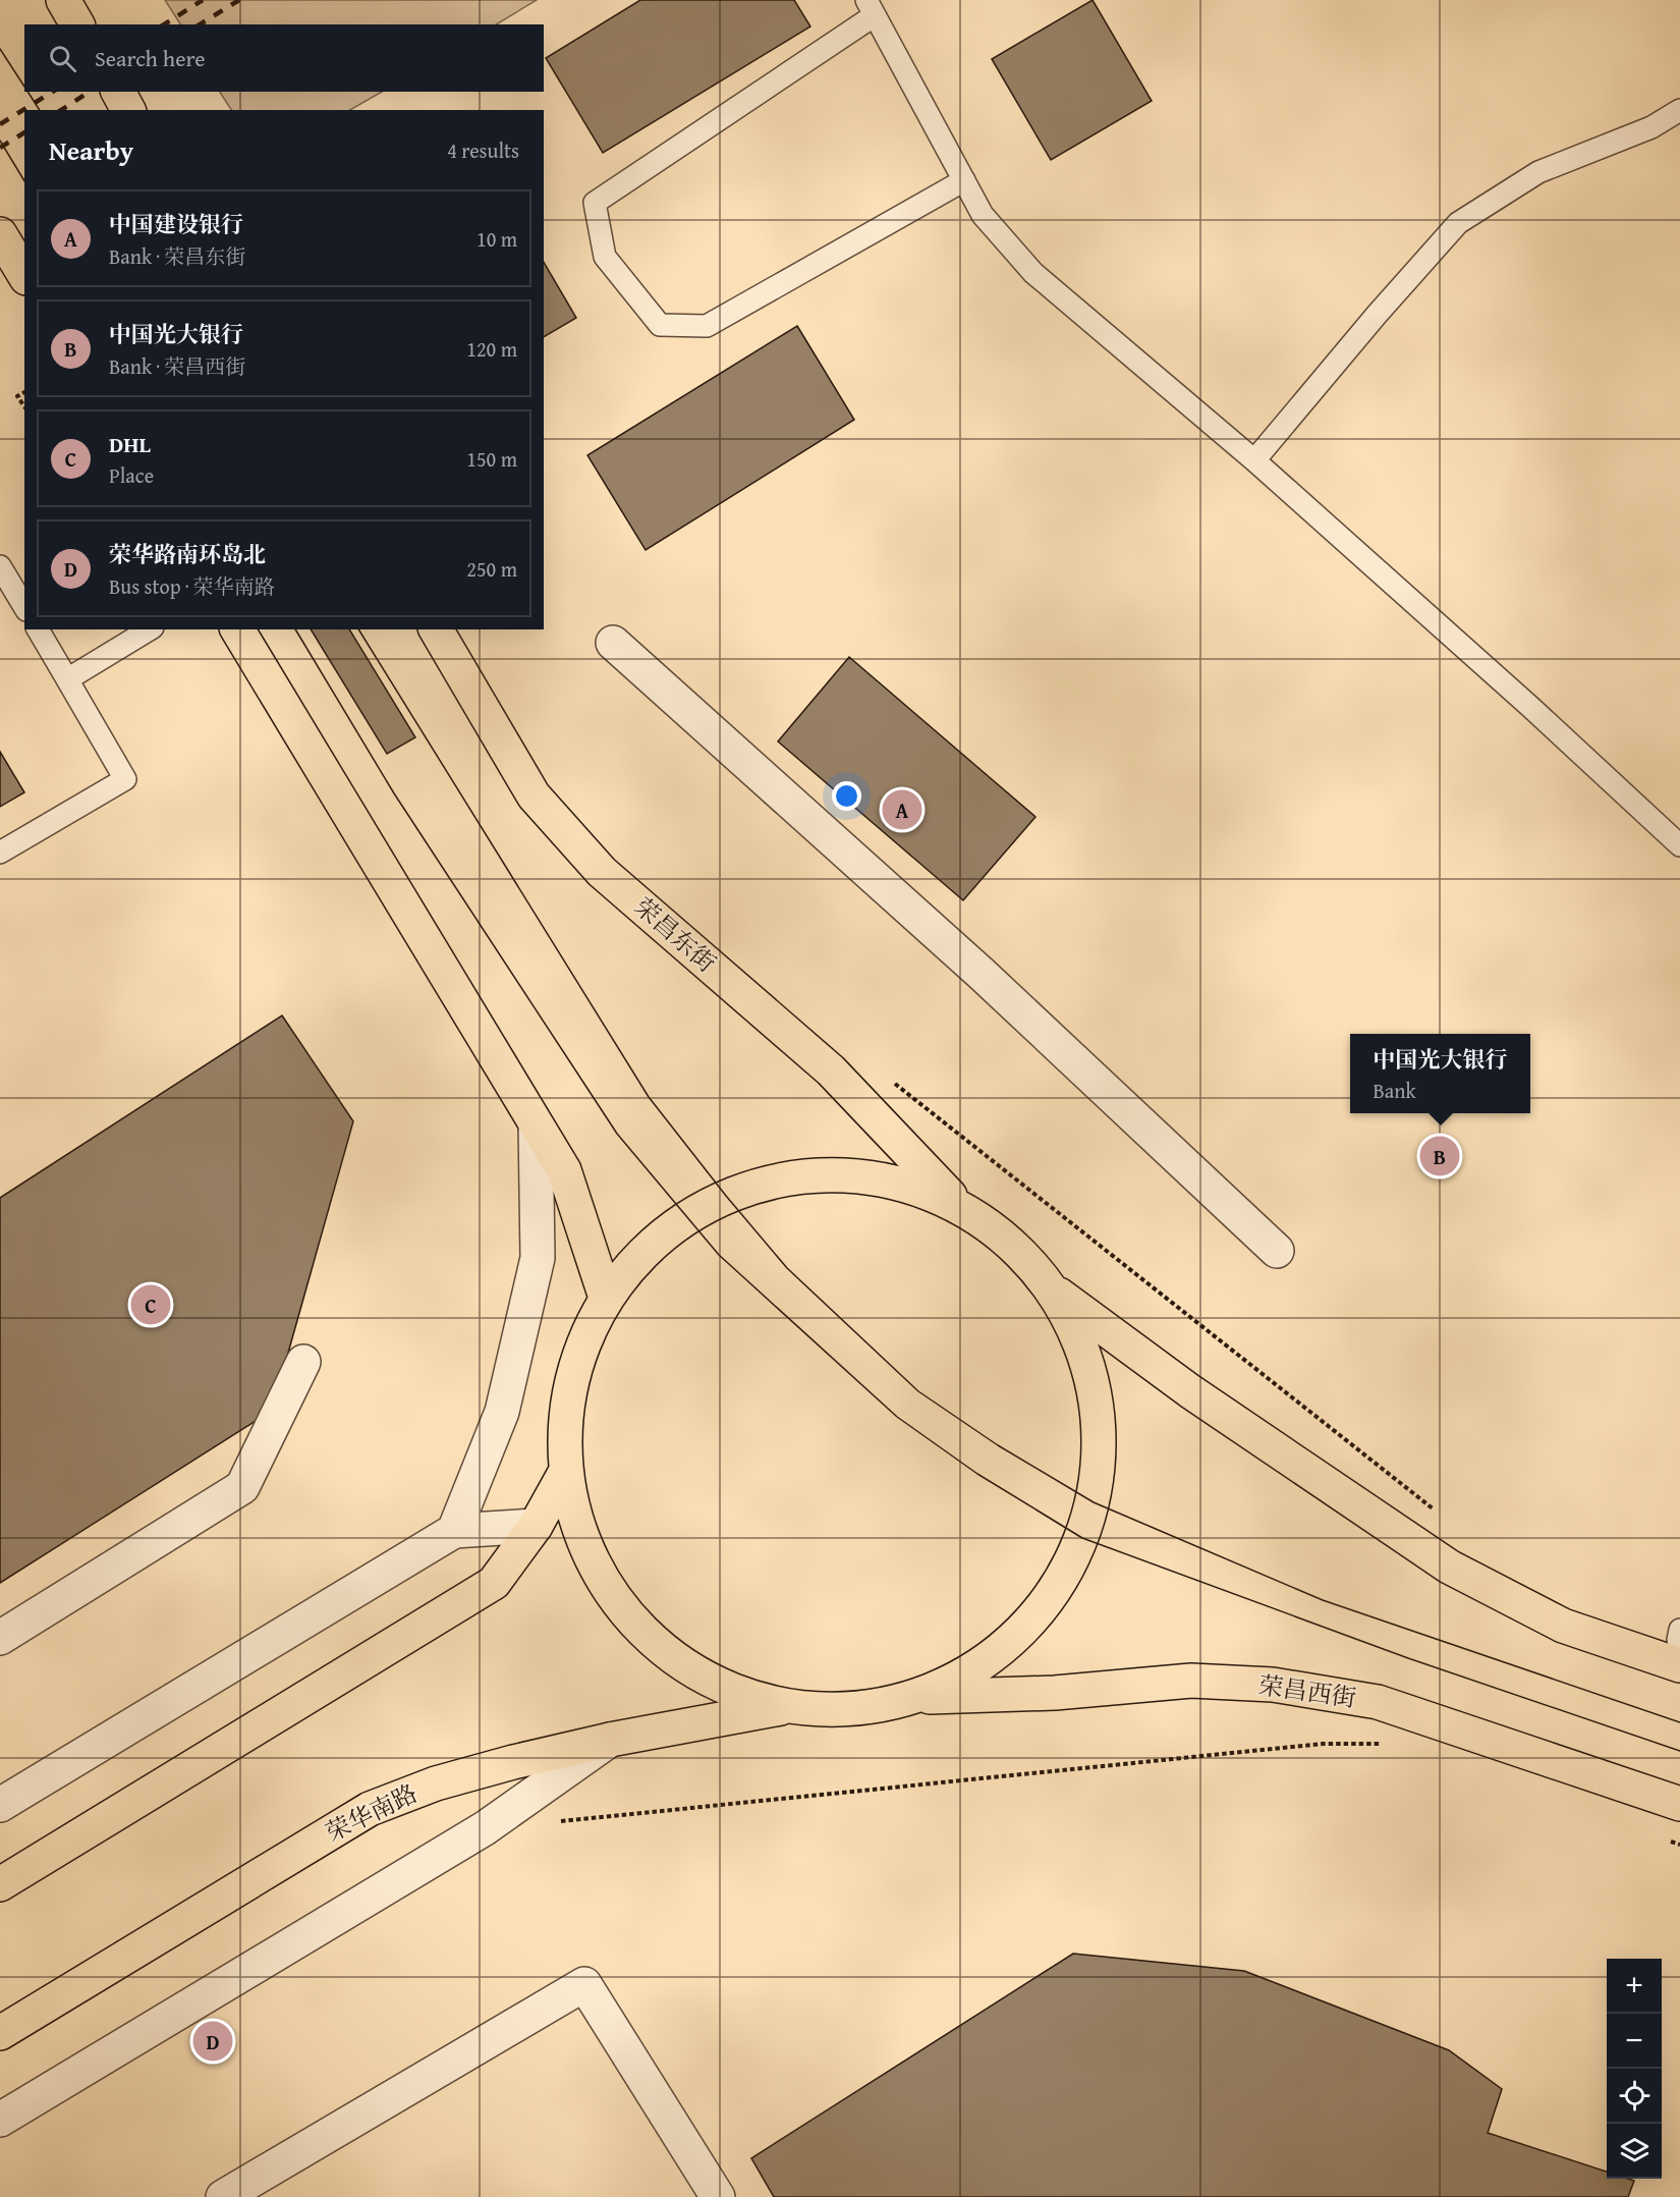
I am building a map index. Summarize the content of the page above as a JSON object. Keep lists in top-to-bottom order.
{
  "streets": {
    "main road": ["荣昌东街", "荣昌西街", "荣华南路"]
  },
  "page": {
    "search": "Search here",
    "heading": ["Nearby", "4 results"],
    "list": [
      {
        "mark": "A",
        "name": "中国建设银行",
        "note": "Bank · 荣昌东街",
        "value": "10 m"
      },
      {
        "mark": "B",
        "name": "中国光大银行",
        "note": "Bank · 荣昌西街",
        "value": "120 m"
      },
      {
        "mark": "C",
        "name": "DHL",
        "note": "Place",
        "value": "150 m"
      },
      {
        "mark": "D",
        "name": "荣华路南环岛北",
        "note": "Bus stop · 荣华南路",
        "value": "250 m"
      }
    ],
    "pins": [
      "A",
      "B",
      "C",
      "D"
    ],
    "popup": ["中国光大银行", "Bank"],
    "map_buttons": ["+", "−"]
  }
}
